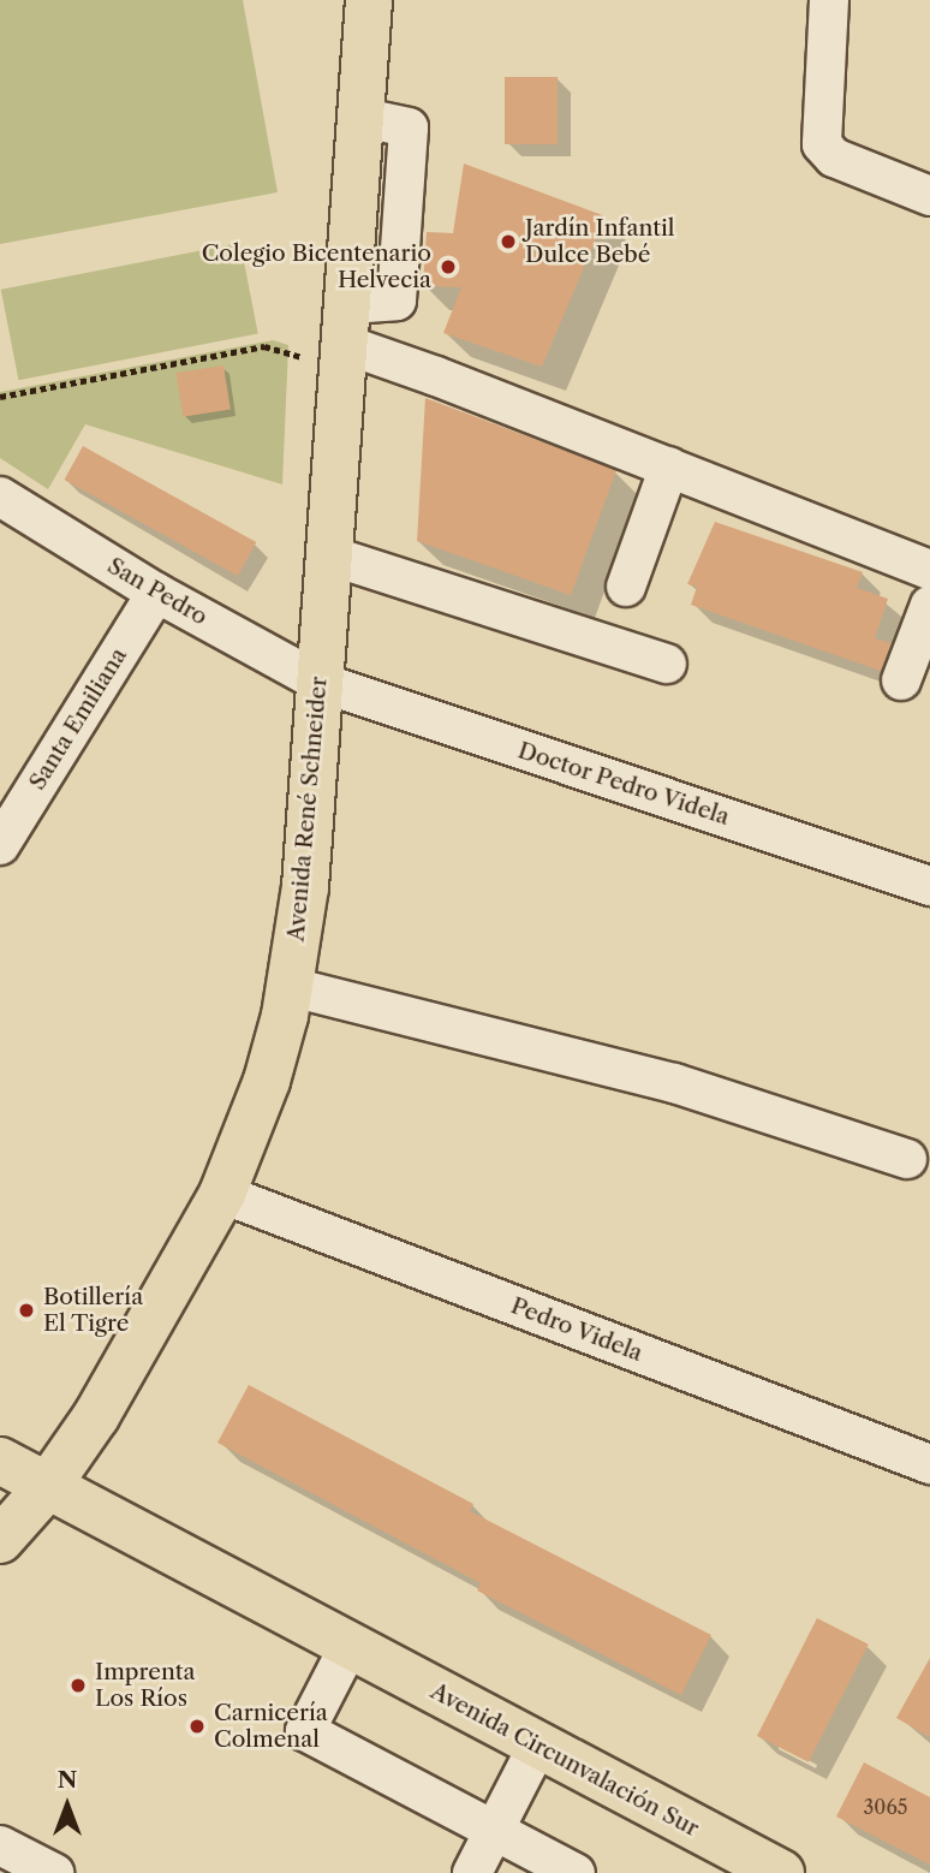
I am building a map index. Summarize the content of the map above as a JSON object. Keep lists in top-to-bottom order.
{
  "streets": {
    "main road": ["Avenida René Schneider", "Avenida Circunvalación Sur"],
    "street": [
      "San Pedro",
      "Santa Emiliana",
      "Doctor Pedro Videla",
      "Pedro Videla"
    ]
  },
  "crossings": [
    ["San Pedro", "Santa Emiliana"],
    ["San Pedro", "Doctor Pedro Videla"],
    ["San Pedro", "Avenida René Schneider"],
    ["Doctor Pedro Videla", "Avenida René Schneider"],
    ["Avenida René Schneider", "Pedro Videla"],
    ["Avenida René Schneider", "Avenida Circunvalación Sur"]
  ],
  "places": [
    "Jardín Infantil Dulce Bebé",
    "Colegio Bicentenario Helvecia",
    "Botillería El Tigre",
    "Imprenta Los Ríos",
    "Carnicería Colmenal"
  ],
  "house_numbers": ["3065"],
  "north": "top"
}
